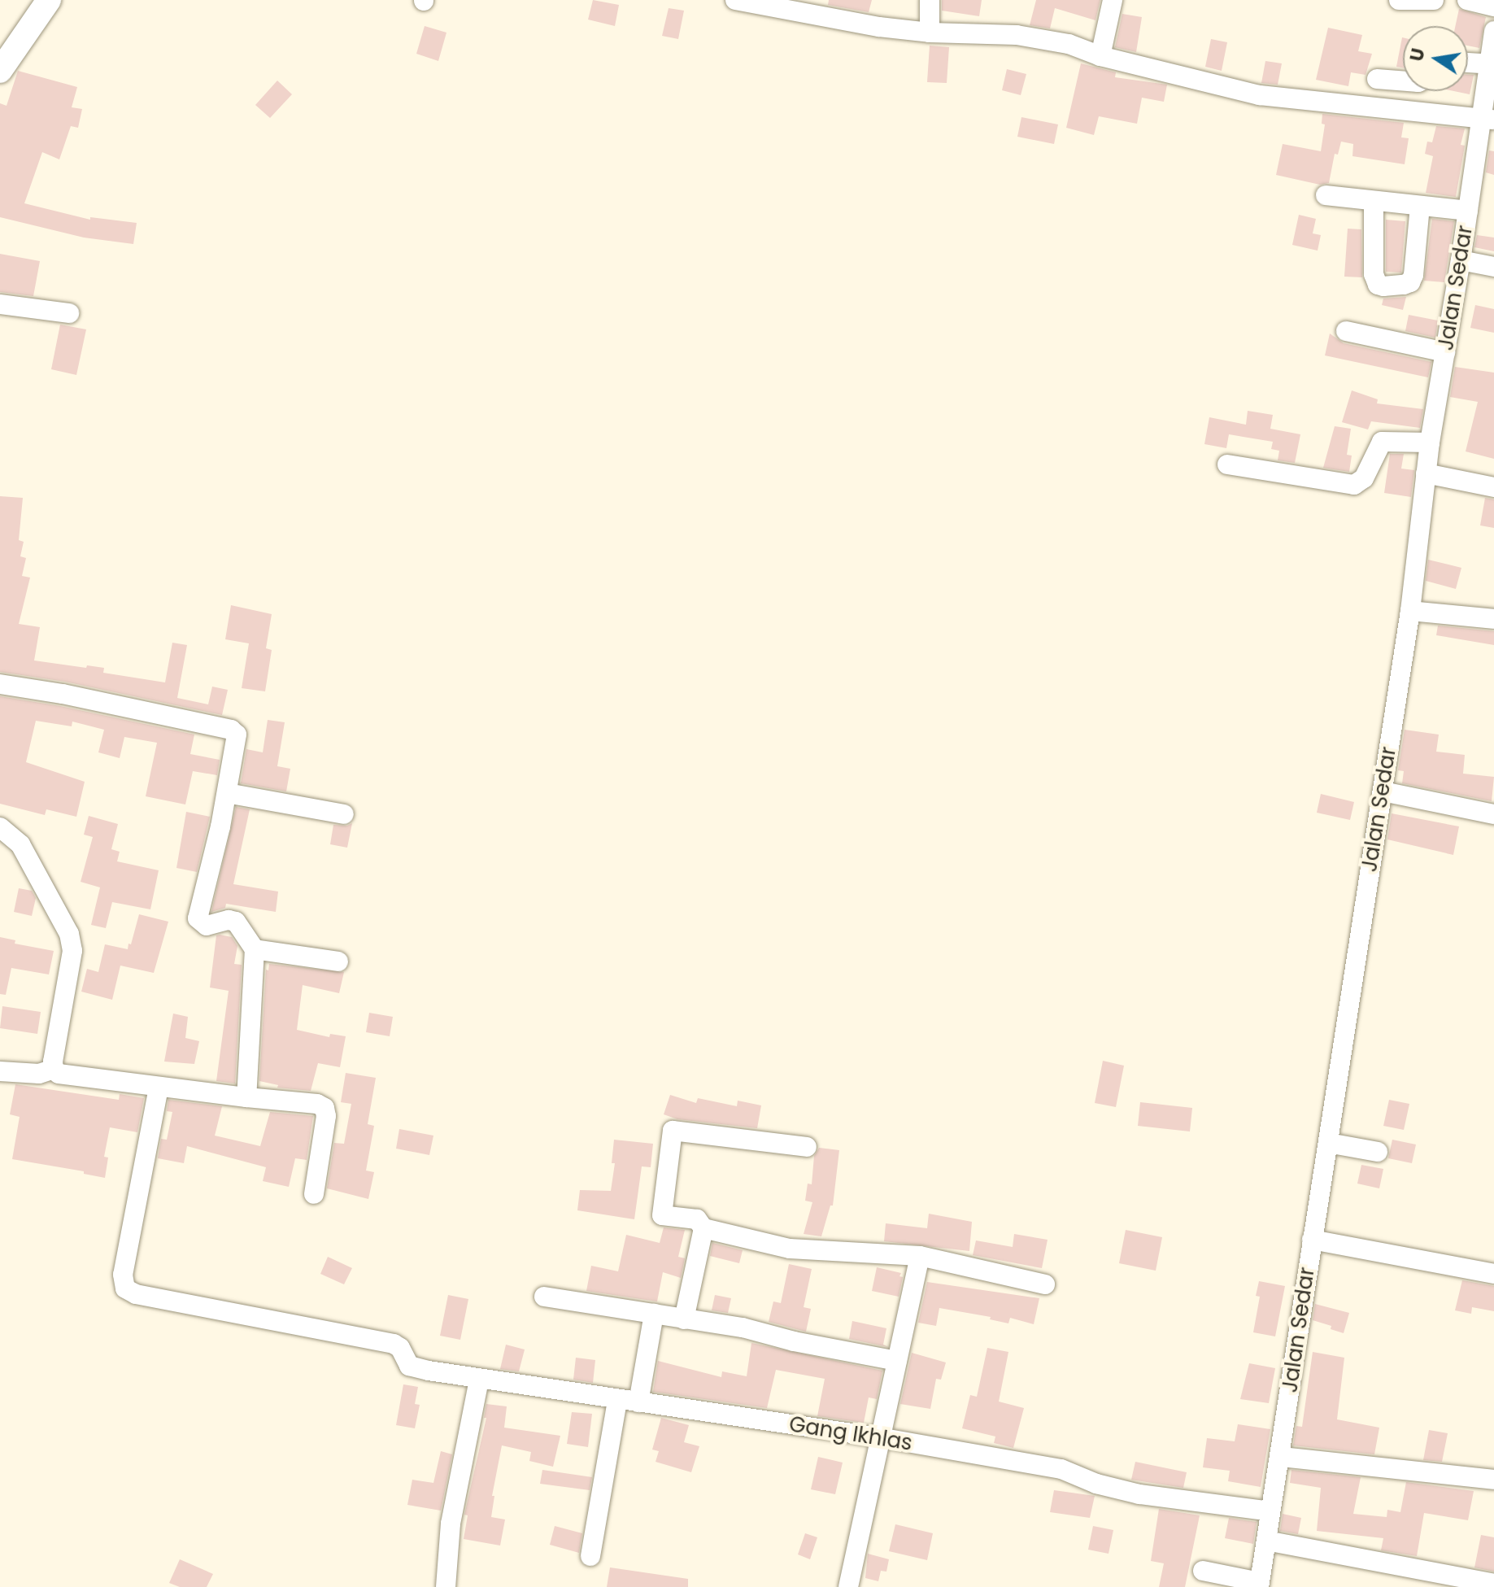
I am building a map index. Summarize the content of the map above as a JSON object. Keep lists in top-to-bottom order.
{
  "streets": {
    "street": ["Jalan Sedar", "Gang Ikhlas"]
  },
  "crossings": [
    ["Jalan Sedar", "Gang Ikhlas"]
  ],
  "north": "left"
}
